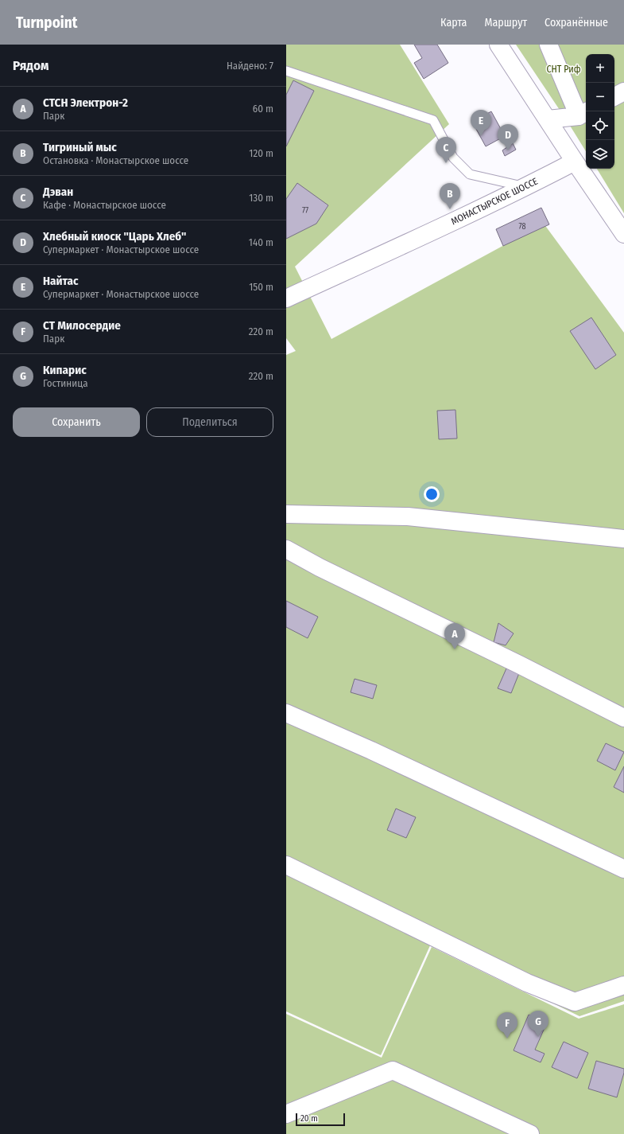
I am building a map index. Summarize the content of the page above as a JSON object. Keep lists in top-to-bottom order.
{
  "streets": {
    "street": ["МОНАСТЫРСКОЕ ШОССЕ"]
  },
  "parks": ["СНТ Риф"],
  "house_numbers": ["77", "78"],
  "scale_bar": "20 m",
  "page": {
    "header": "Turnpoint",
    "nav": ["Карта", "Маршрут", "Сохранённые"],
    "heading": ["Рядом", "Найдено: 7"],
    "map_buttons": ["+", "−"],
    "list": [
      {
        "mark": "A",
        "name": "СТСН Электрон-2",
        "note": "Парк",
        "value": "60 m"
      },
      {
        "mark": "B",
        "name": "Тигриный мыс",
        "note": "Остановка · Монастырское шоссе",
        "value": "120 m"
      },
      {
        "mark": "C",
        "name": "Дэван",
        "note": "Кафе · Монастырское шоссе",
        "value": "130 m"
      },
      {
        "mark": "D",
        "name": "Хлебный киоск \"Царь Хлеб\"",
        "note": "Супермаркет · Монастырское шоссе",
        "value": "140 m"
      },
      {
        "mark": "E",
        "name": "Найтас",
        "note": "Супермаркет · Монастырское шоссе",
        "value": "150 m"
      },
      {
        "mark": "F",
        "name": "СТ Милосердие",
        "note": "Парк",
        "value": "220 m"
      },
      {
        "mark": "G",
        "name": "Кипарис",
        "note": "Гостиница",
        "value": "220 m"
      }
    ],
    "pins": [
      "E",
      "D",
      "C",
      "B",
      "A",
      "G",
      "F"
    ],
    "buttons": ["Сохранить", "Поделиться"],
    "scale": "20 m"
  }
}
